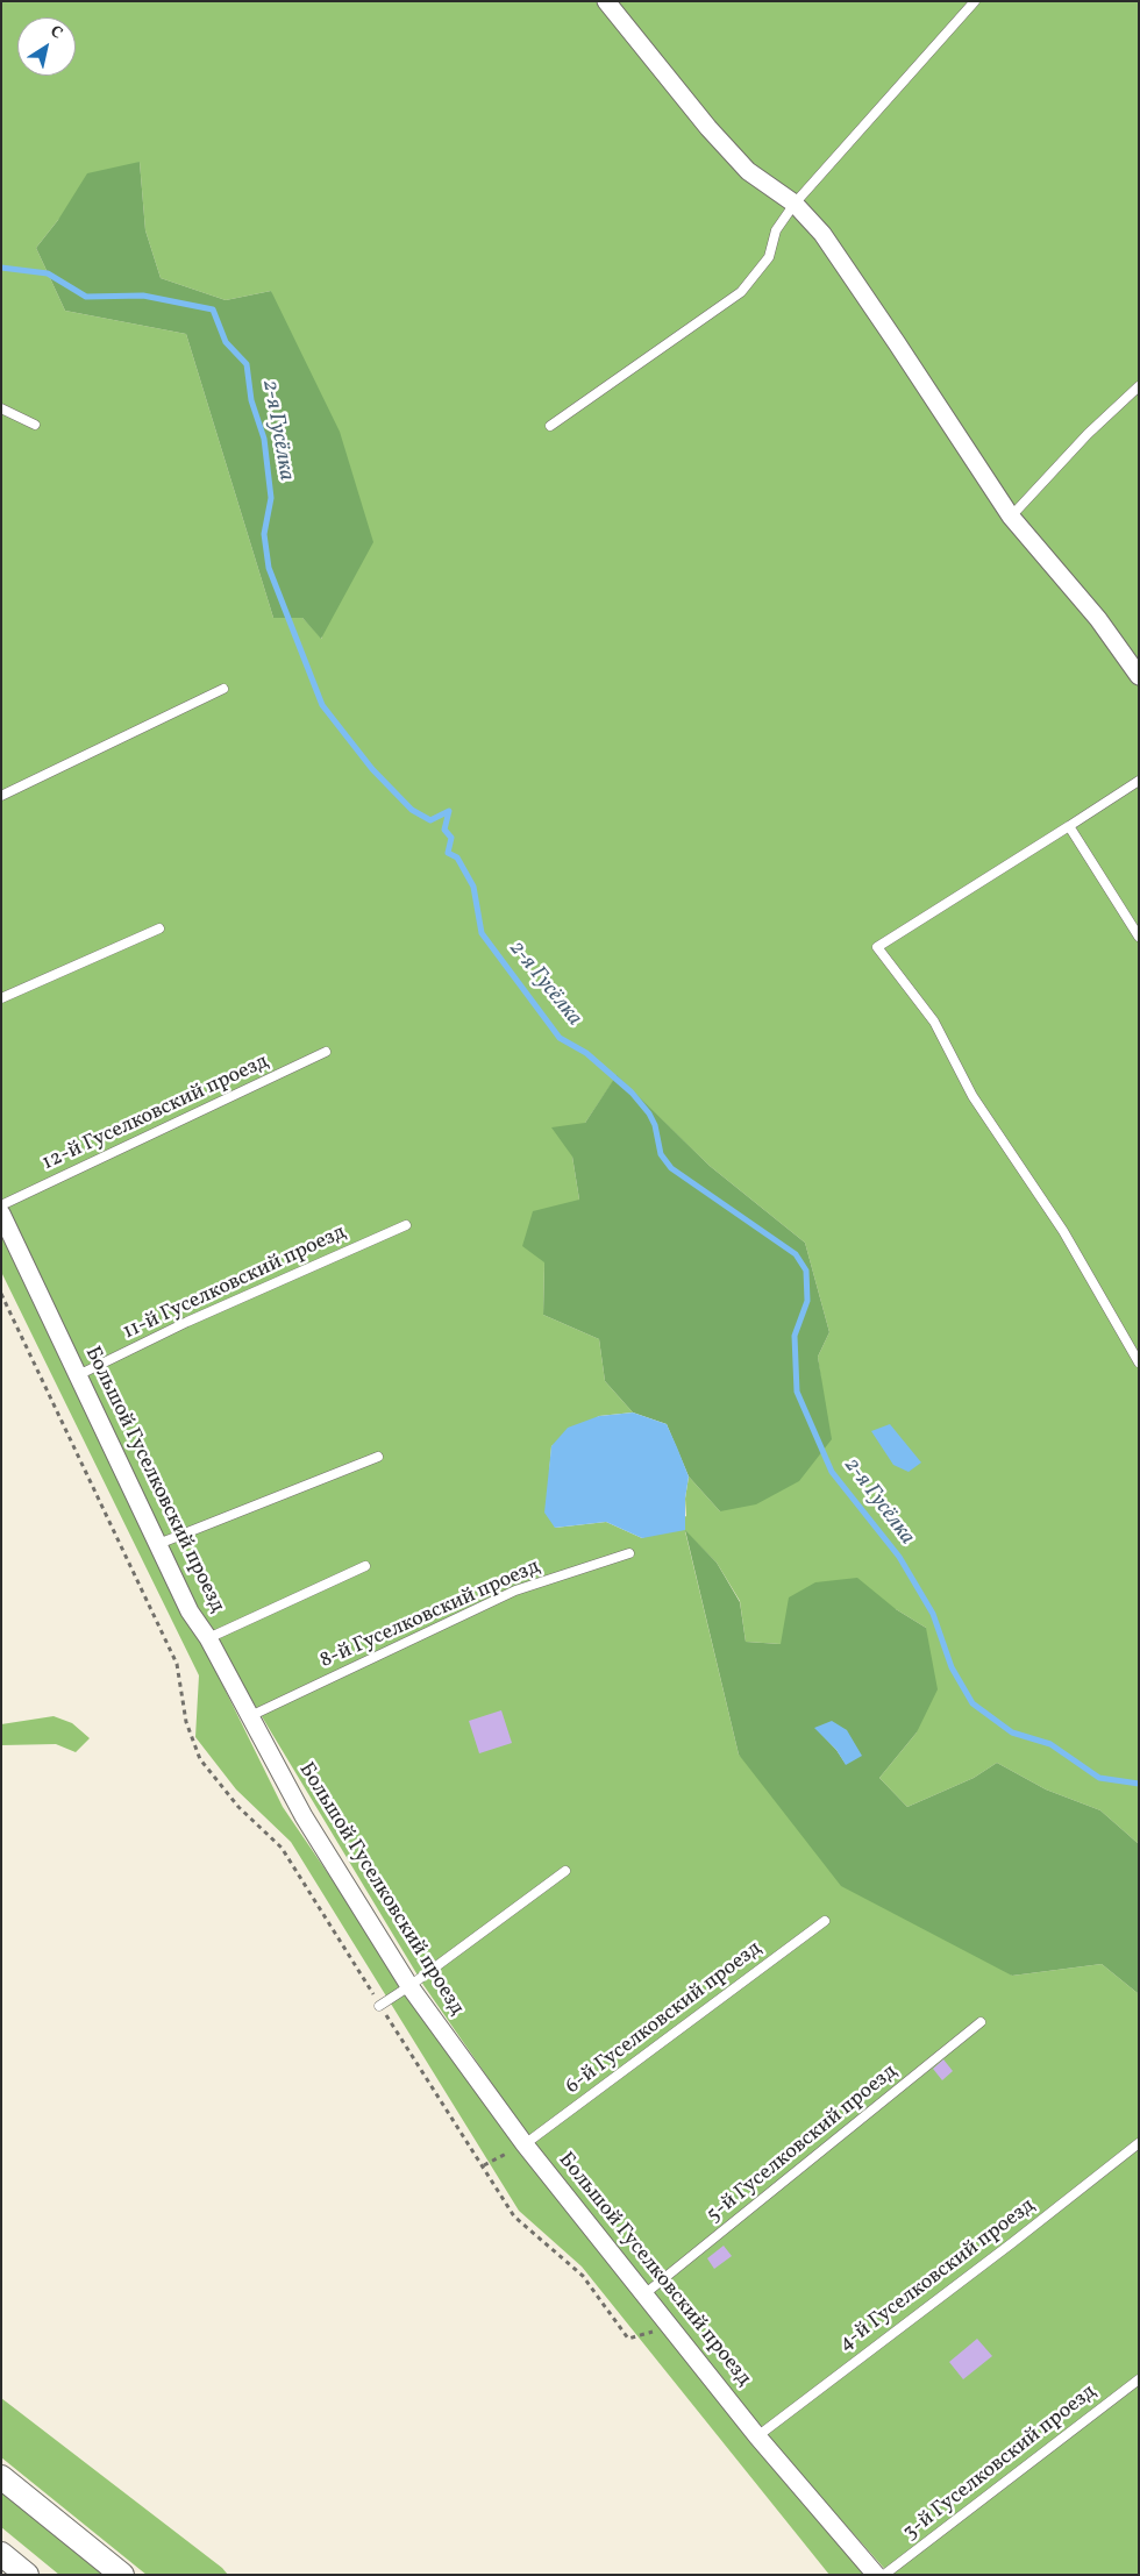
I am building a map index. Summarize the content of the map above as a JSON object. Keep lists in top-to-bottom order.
{
  "streets": {
    "street": ["Большой Гуселковский проезд"],
    "lane": [
      "12-й Гуселковский проезд",
      "11-й Гуселковский проезд",
      "8-й Гуселковский проезд",
      "6-й Гуселковский проезд",
      "5-й Гуселковский проезд",
      "4-й Гуселковский проезд",
      "3-й Гуселковский проезд"
    ]
  },
  "crossings": [
    ["11-й Гуселковский проезд", "Большой Гуселковский проезд"],
    ["Большой Гуселковский проезд", "8-й Гуселковский проезд"],
    ["Большой Гуселковский проезд", "6-й Гуселковский проезд"],
    ["Большой Гуселковский проезд", "5-й Гуселковский проезд"],
    ["Большой Гуселковский проезд", "4-й Гуселковский проезд"]
  ],
  "water": ["2-я Гусёлка"],
  "north": "top right"
}
